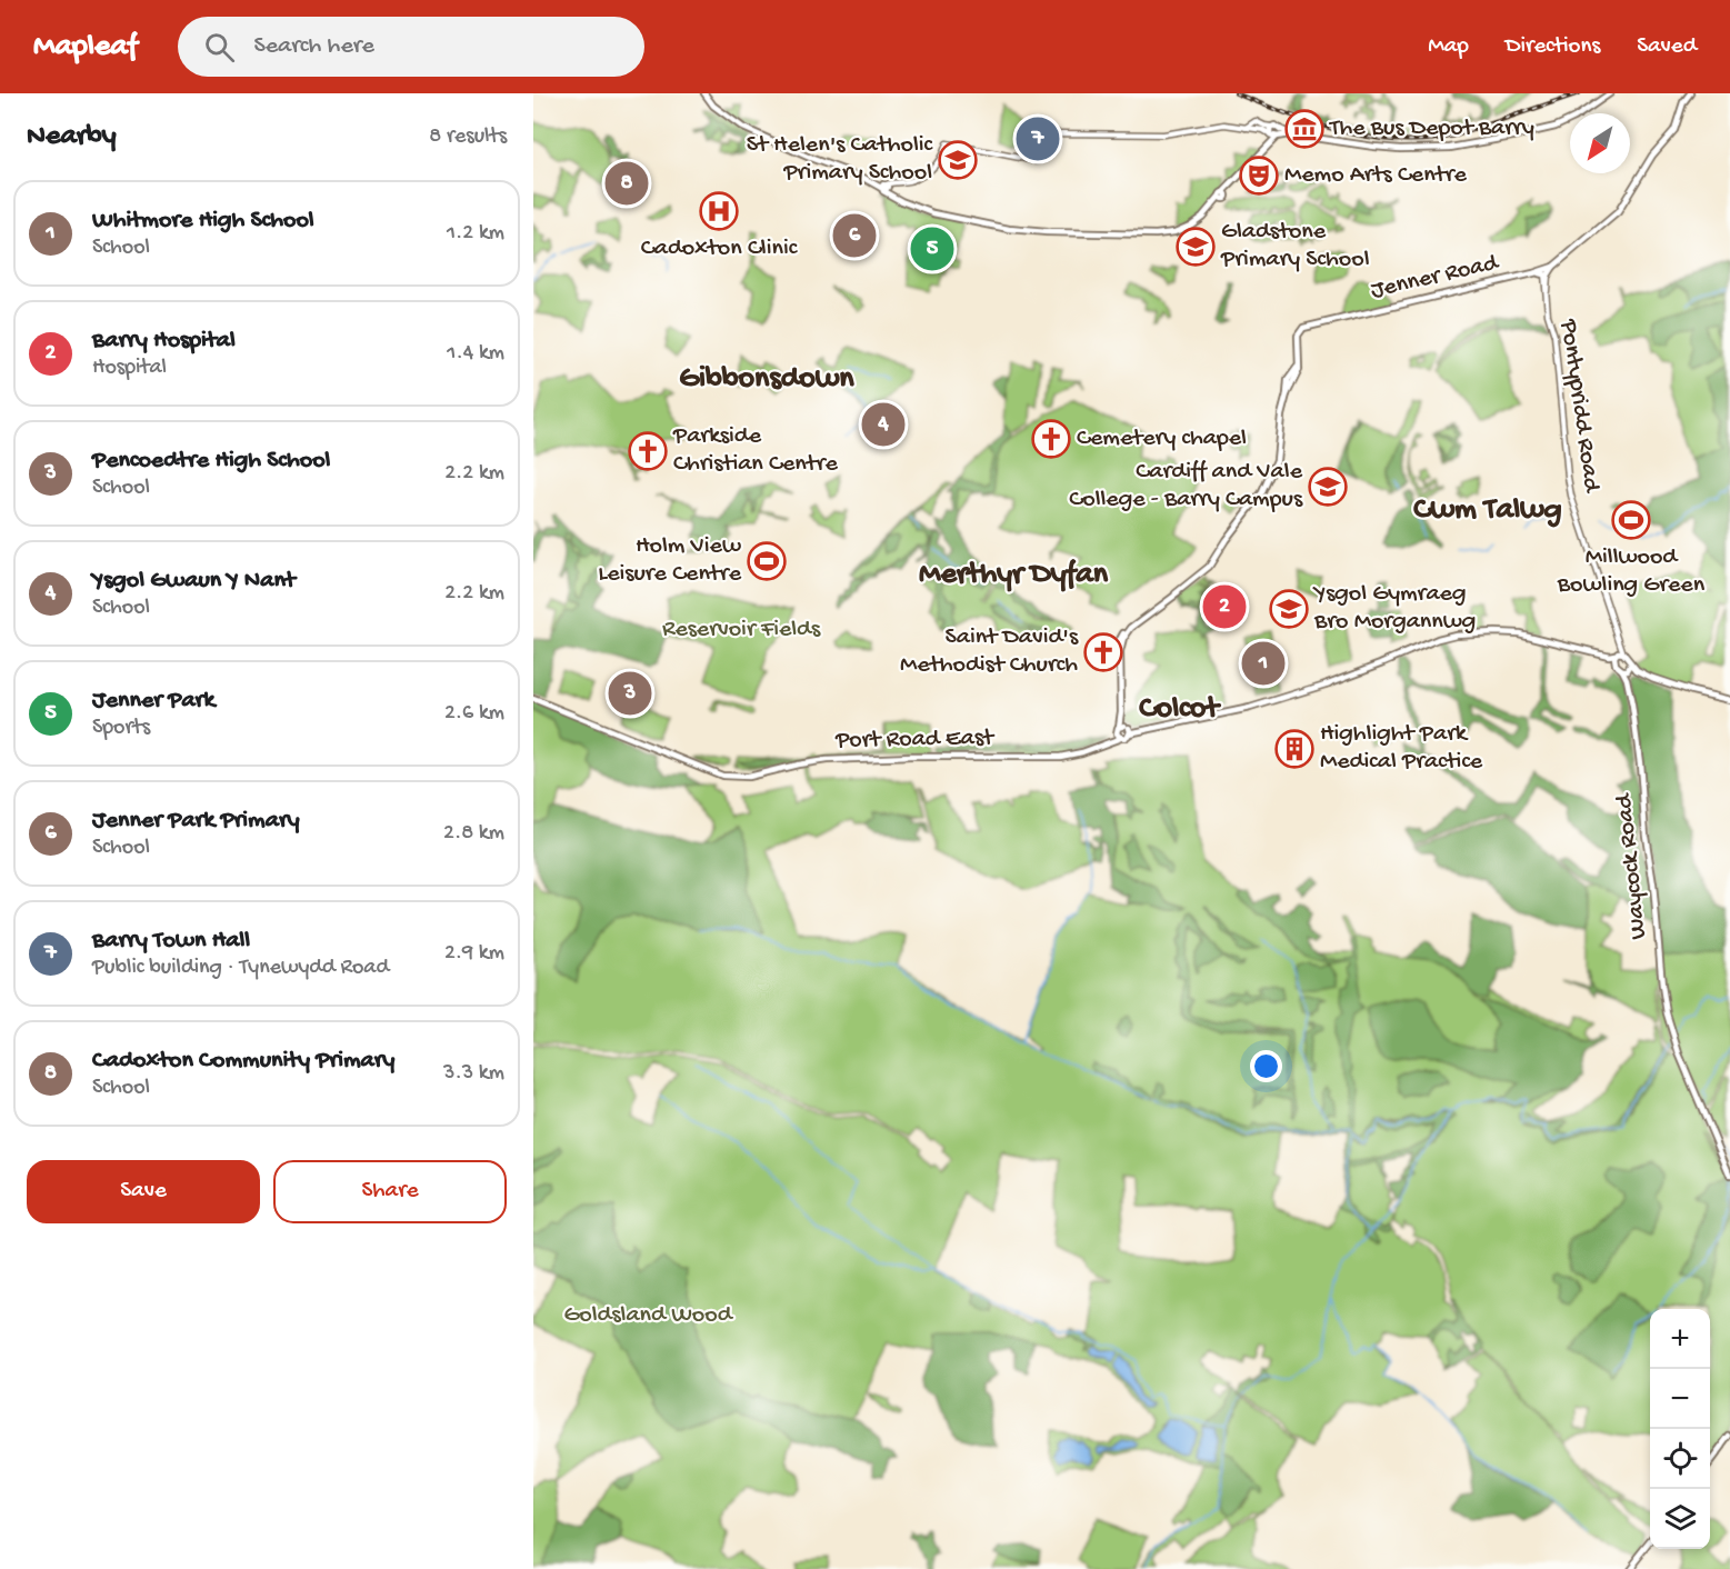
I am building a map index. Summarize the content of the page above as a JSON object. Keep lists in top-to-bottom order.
{
  "streets": {
    "main road": [
      "Jenner Road",
      "Pontypridd Road",
      "Port Road East",
      "Waycock Road"
    ]
  },
  "crossings": [
    ["Jenner Road", "Pontypridd Road"],
    ["Jenner Road", "Port Road East"]
  ],
  "districts": [
    "Gibbonsdown",
    "Cwm Talwg",
    "Merthyr Dyfan",
    "Colcot"
  ],
  "parks": ["Reservoir Fields", "Goldsland Wood"],
  "places": {
    "museum": ["The Bus Depot Barry"],
    "school or university": [
      "St Helen's Catholic Primary School",
      "Gladstone Primary School",
      "Cardiff and Vale College - Barry Campus",
      "Ysgol Gymraeg Bro Morgannwg"
    ],
    "theatre": ["Memo Arts Centre"],
    "hospital": ["Cadoxton Clinic"],
    "church": ["Cemetery chapel", "Parkside Christian Centre", "Saint David's Methodist Church"],
    "sports": ["Millwood Bowling Green", "Holm View Leisure Centre"],
    "building": ["Highlight Park Medical Practice"]
  },
  "north": "bottom left",
  "page": {
    "header": "Mapleaf",
    "search": "Search here",
    "nav": ["Map", "Directions", "Saved"],
    "heading": ["Nearby", "8 results"],
    "pins": [
      "7",
      "8",
      "6",
      "5",
      "4",
      "2",
      "1",
      "3"
    ],
    "list": [
      {
        "mark": "1",
        "name": "Whitmore High School",
        "note": "School",
        "value": "1.2 km"
      },
      {
        "mark": "2",
        "name": "Barry Hospital",
        "note": "Hospital",
        "value": "1.4 km"
      },
      {
        "mark": "3",
        "name": "Pencoedtre High School",
        "note": "School",
        "value": "2.2 km"
      },
      {
        "mark": "4",
        "name": "Ysgol Gwaun Y Nant",
        "note": "School",
        "value": "2.2 km"
      },
      {
        "mark": "5",
        "name": "Jenner Park",
        "note": "Sports",
        "value": "2.6 km"
      },
      {
        "mark": "6",
        "name": "Jenner Park Primary",
        "note": "School",
        "value": "2.8 km"
      },
      {
        "mark": "7",
        "name": "Barry Town Hall",
        "note": "Public building · Tynewydd Road",
        "value": "2.9 km"
      },
      {
        "mark": "8",
        "name": "Cadoxton Community Primary",
        "note": "School",
        "value": "3.3 km"
      }
    ],
    "buttons": ["Save", "Share"],
    "map_buttons": ["+", "−"]
  }
}
